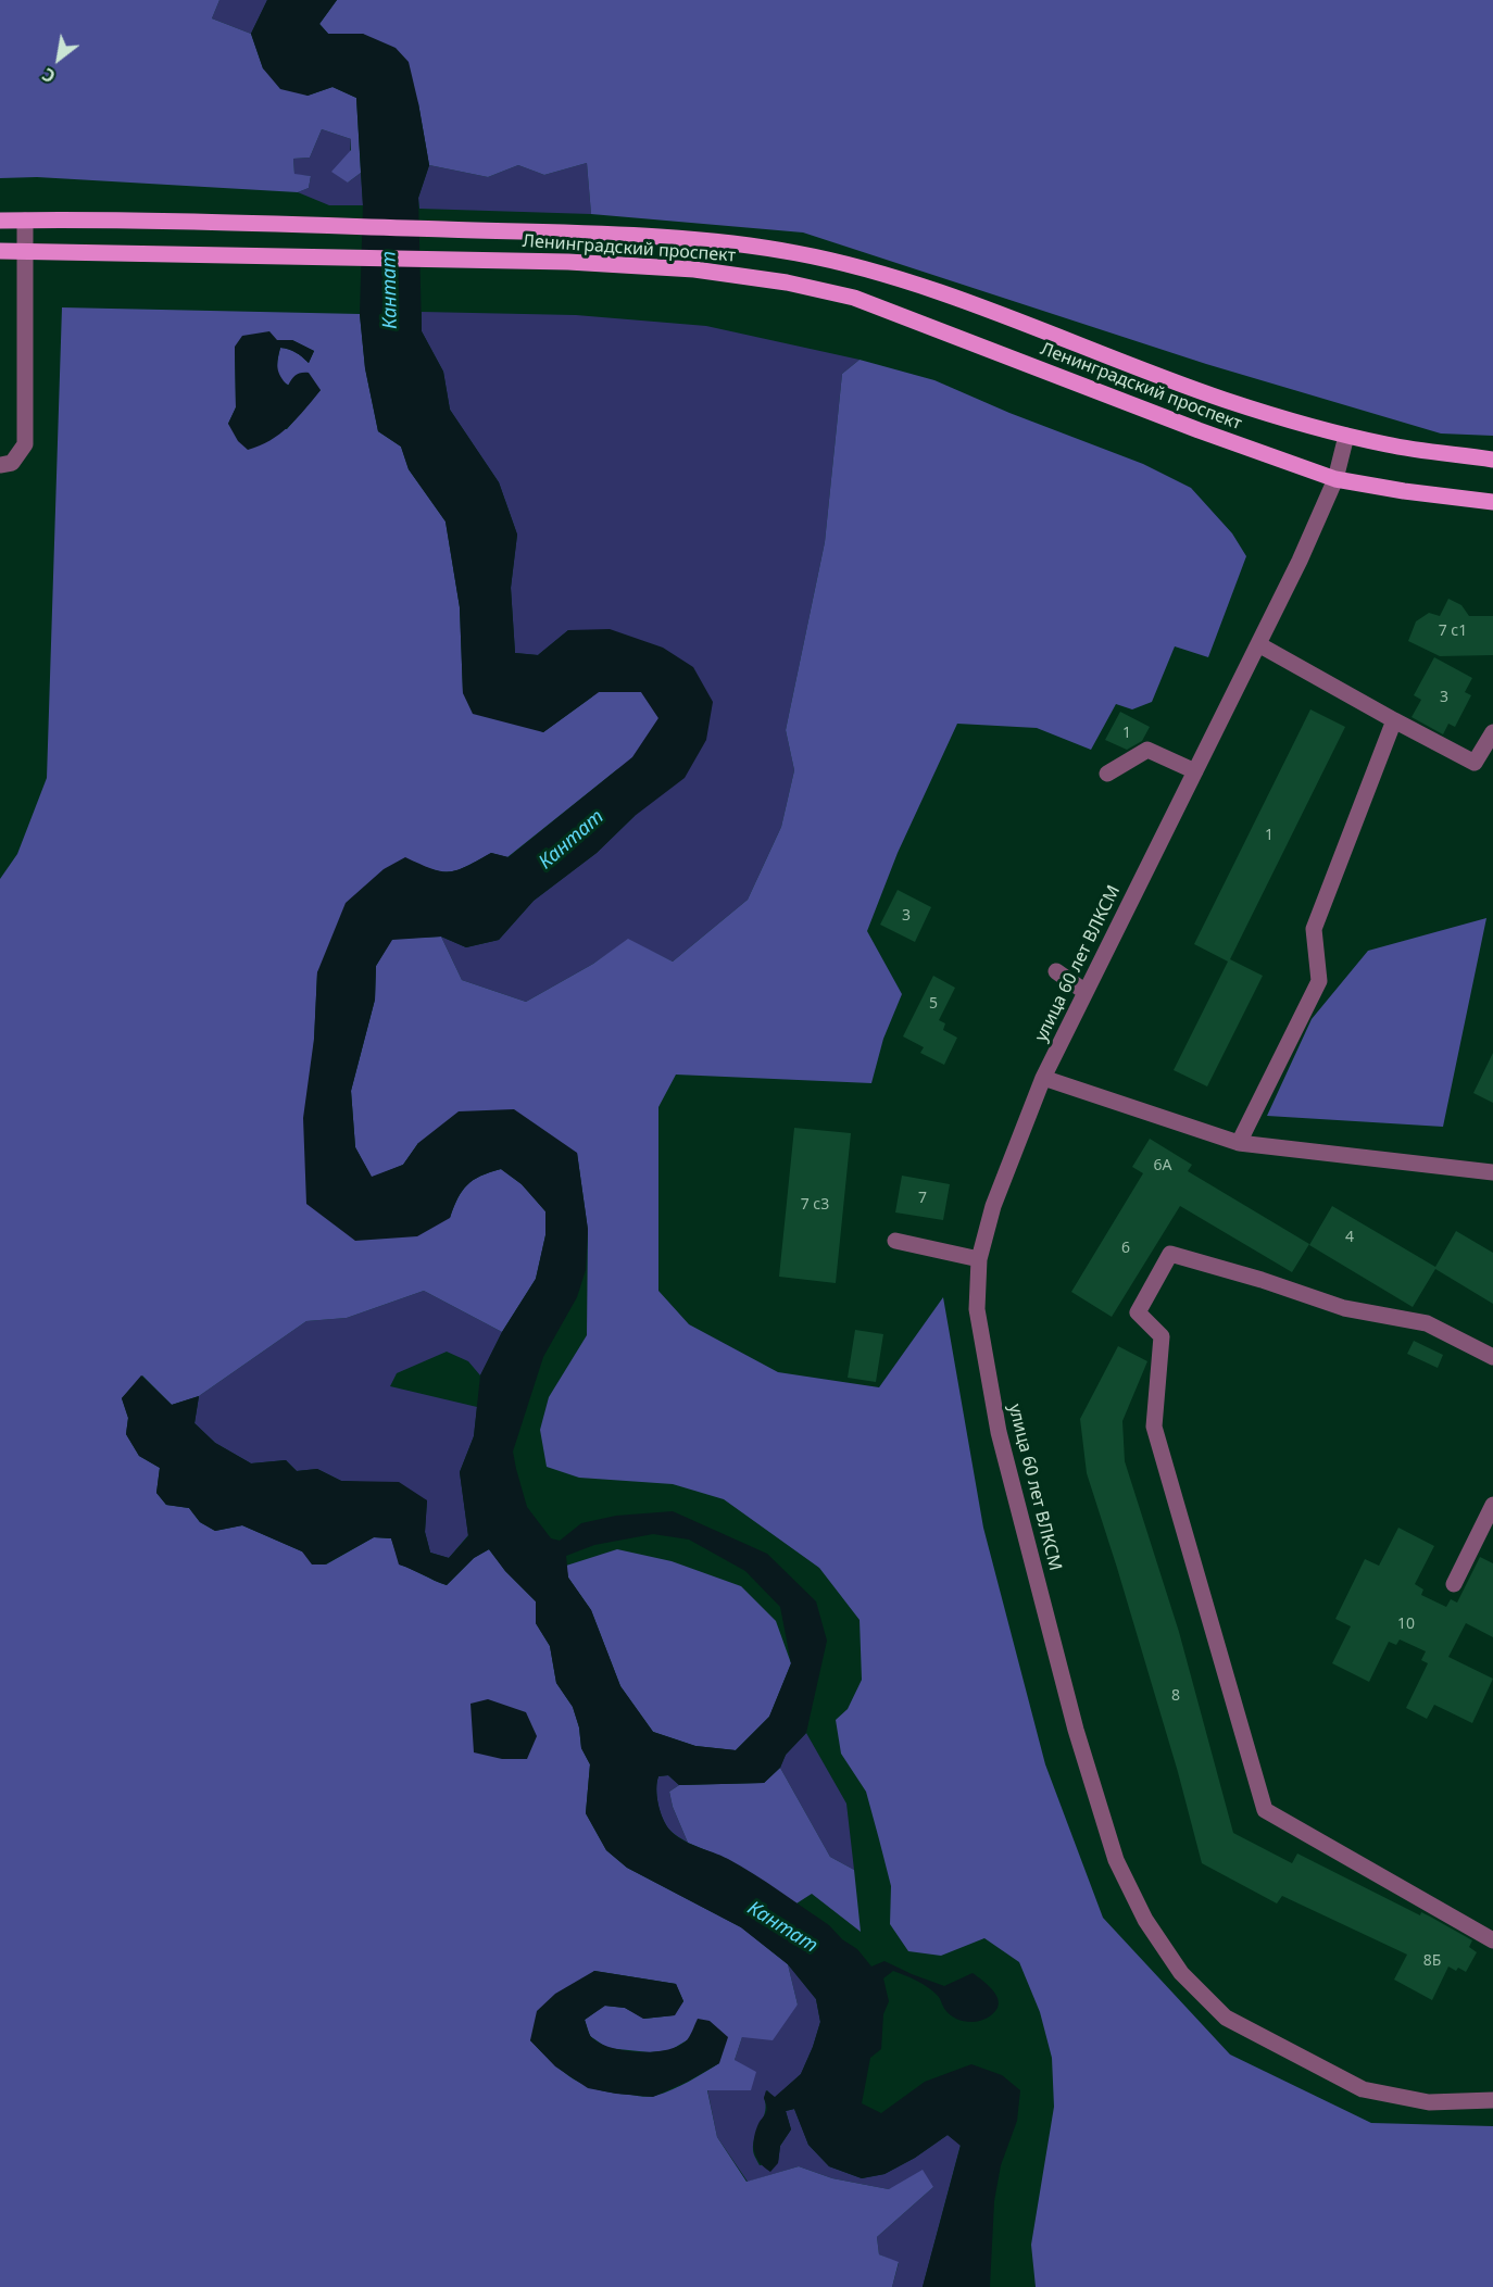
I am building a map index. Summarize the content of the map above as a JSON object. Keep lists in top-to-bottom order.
{
  "streets": {
    "main road": ["Ленинградский проспект"],
    "street": ["улица 60 лет ВЛКСМ"]
  },
  "crossings": [
    ["Ленинградский проспект", "улица 60 лет ВЛКСМ"]
  ],
  "water": ["Кантат"],
  "house_numbers": [
    "7 с1",
    "3",
    "1",
    "1",
    "3",
    "5",
    "6А",
    "7",
    "7 с3",
    "4",
    "6",
    "10",
    "8",
    "8Б"
  ],
  "north": "bottom left"
}
